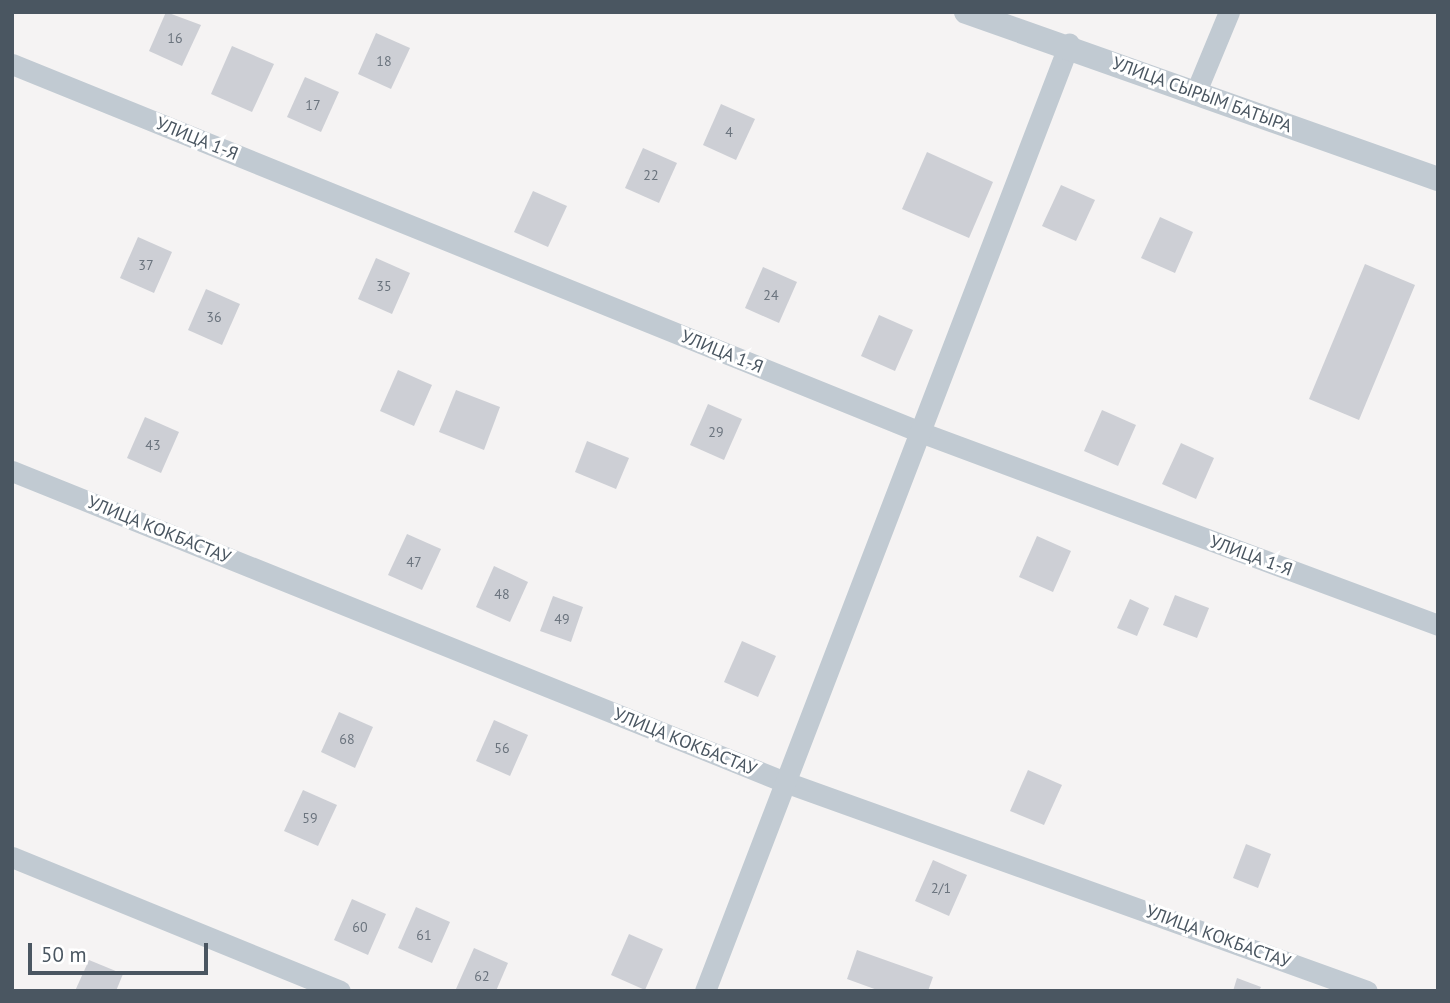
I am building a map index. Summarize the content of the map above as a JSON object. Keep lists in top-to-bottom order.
{
  "streets": {
    "street": ["УЛИЦА СЫРЫМ БАТЫРА", "УЛИЦА 1-Я", "УЛИЦА КОКБАСТАУ"]
  },
  "house_numbers": [
    "16",
    "18",
    "17",
    "4",
    "22",
    "37",
    "35",
    "24",
    "36",
    "29",
    "43",
    "47",
    "48",
    "49",
    "68",
    "56",
    "59",
    "2/1",
    "60",
    "61",
    "62"
  ],
  "scale_bar": "50 m"
}
